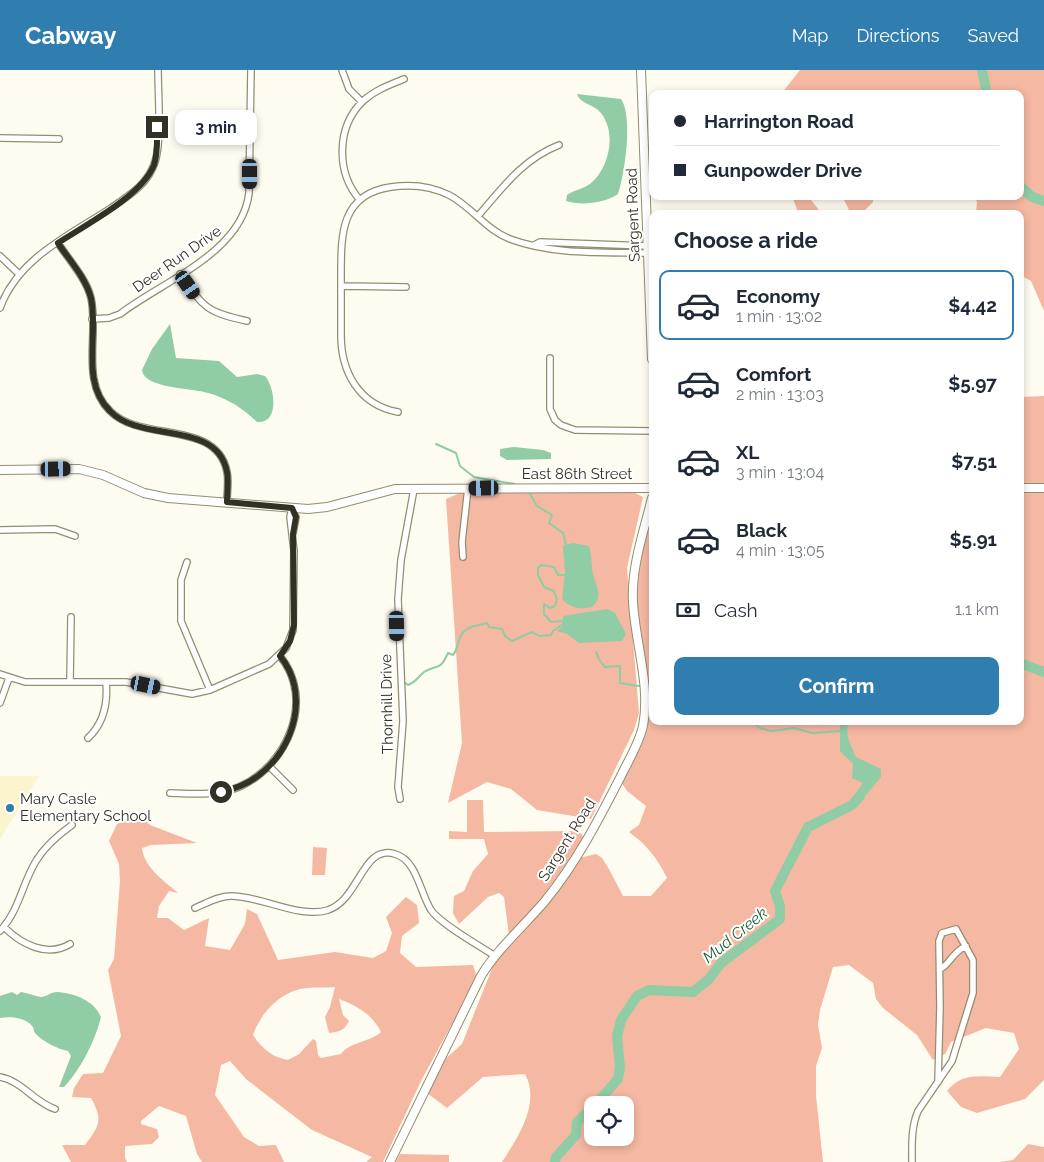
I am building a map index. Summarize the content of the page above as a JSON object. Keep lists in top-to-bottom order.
{
  "streets": {
    "street": [
      "Sargent Road",
      "Deer Run Drive",
      "East 86th Street",
      "Thornhill Drive"
    ]
  },
  "crossings": [
    ["East 86th Street", "Thornhill Drive"]
  ],
  "water": ["Mud Creek"],
  "places": ["Mary Casle Elementary School"],
  "page": {
    "header": "Cabway",
    "nav": ["Map", "Directions", "Saved"],
    "banner": ["Harrington Road", "Gunpowder Drive"],
    "bubble": "3 min",
    "heading": "Choose a ride",
    "list": [
      {
        "name": "Economy",
        "note": "1 min · 13:02",
        "value": "$4.42"
      },
      {
        "name": "Comfort",
        "note": "2 min · 13:03",
        "value": "$5.97"
      },
      {
        "name": "XL",
        "note": "3 min · 13:04",
        "value": "$7.51"
      },
      {
        "name": "Black",
        "note": "4 min · 13:05",
        "value": "$5.91"
      }
    ],
    "pay": ["Cash", "1.1 km"],
    "buttons": "Confirm"
  }
}
